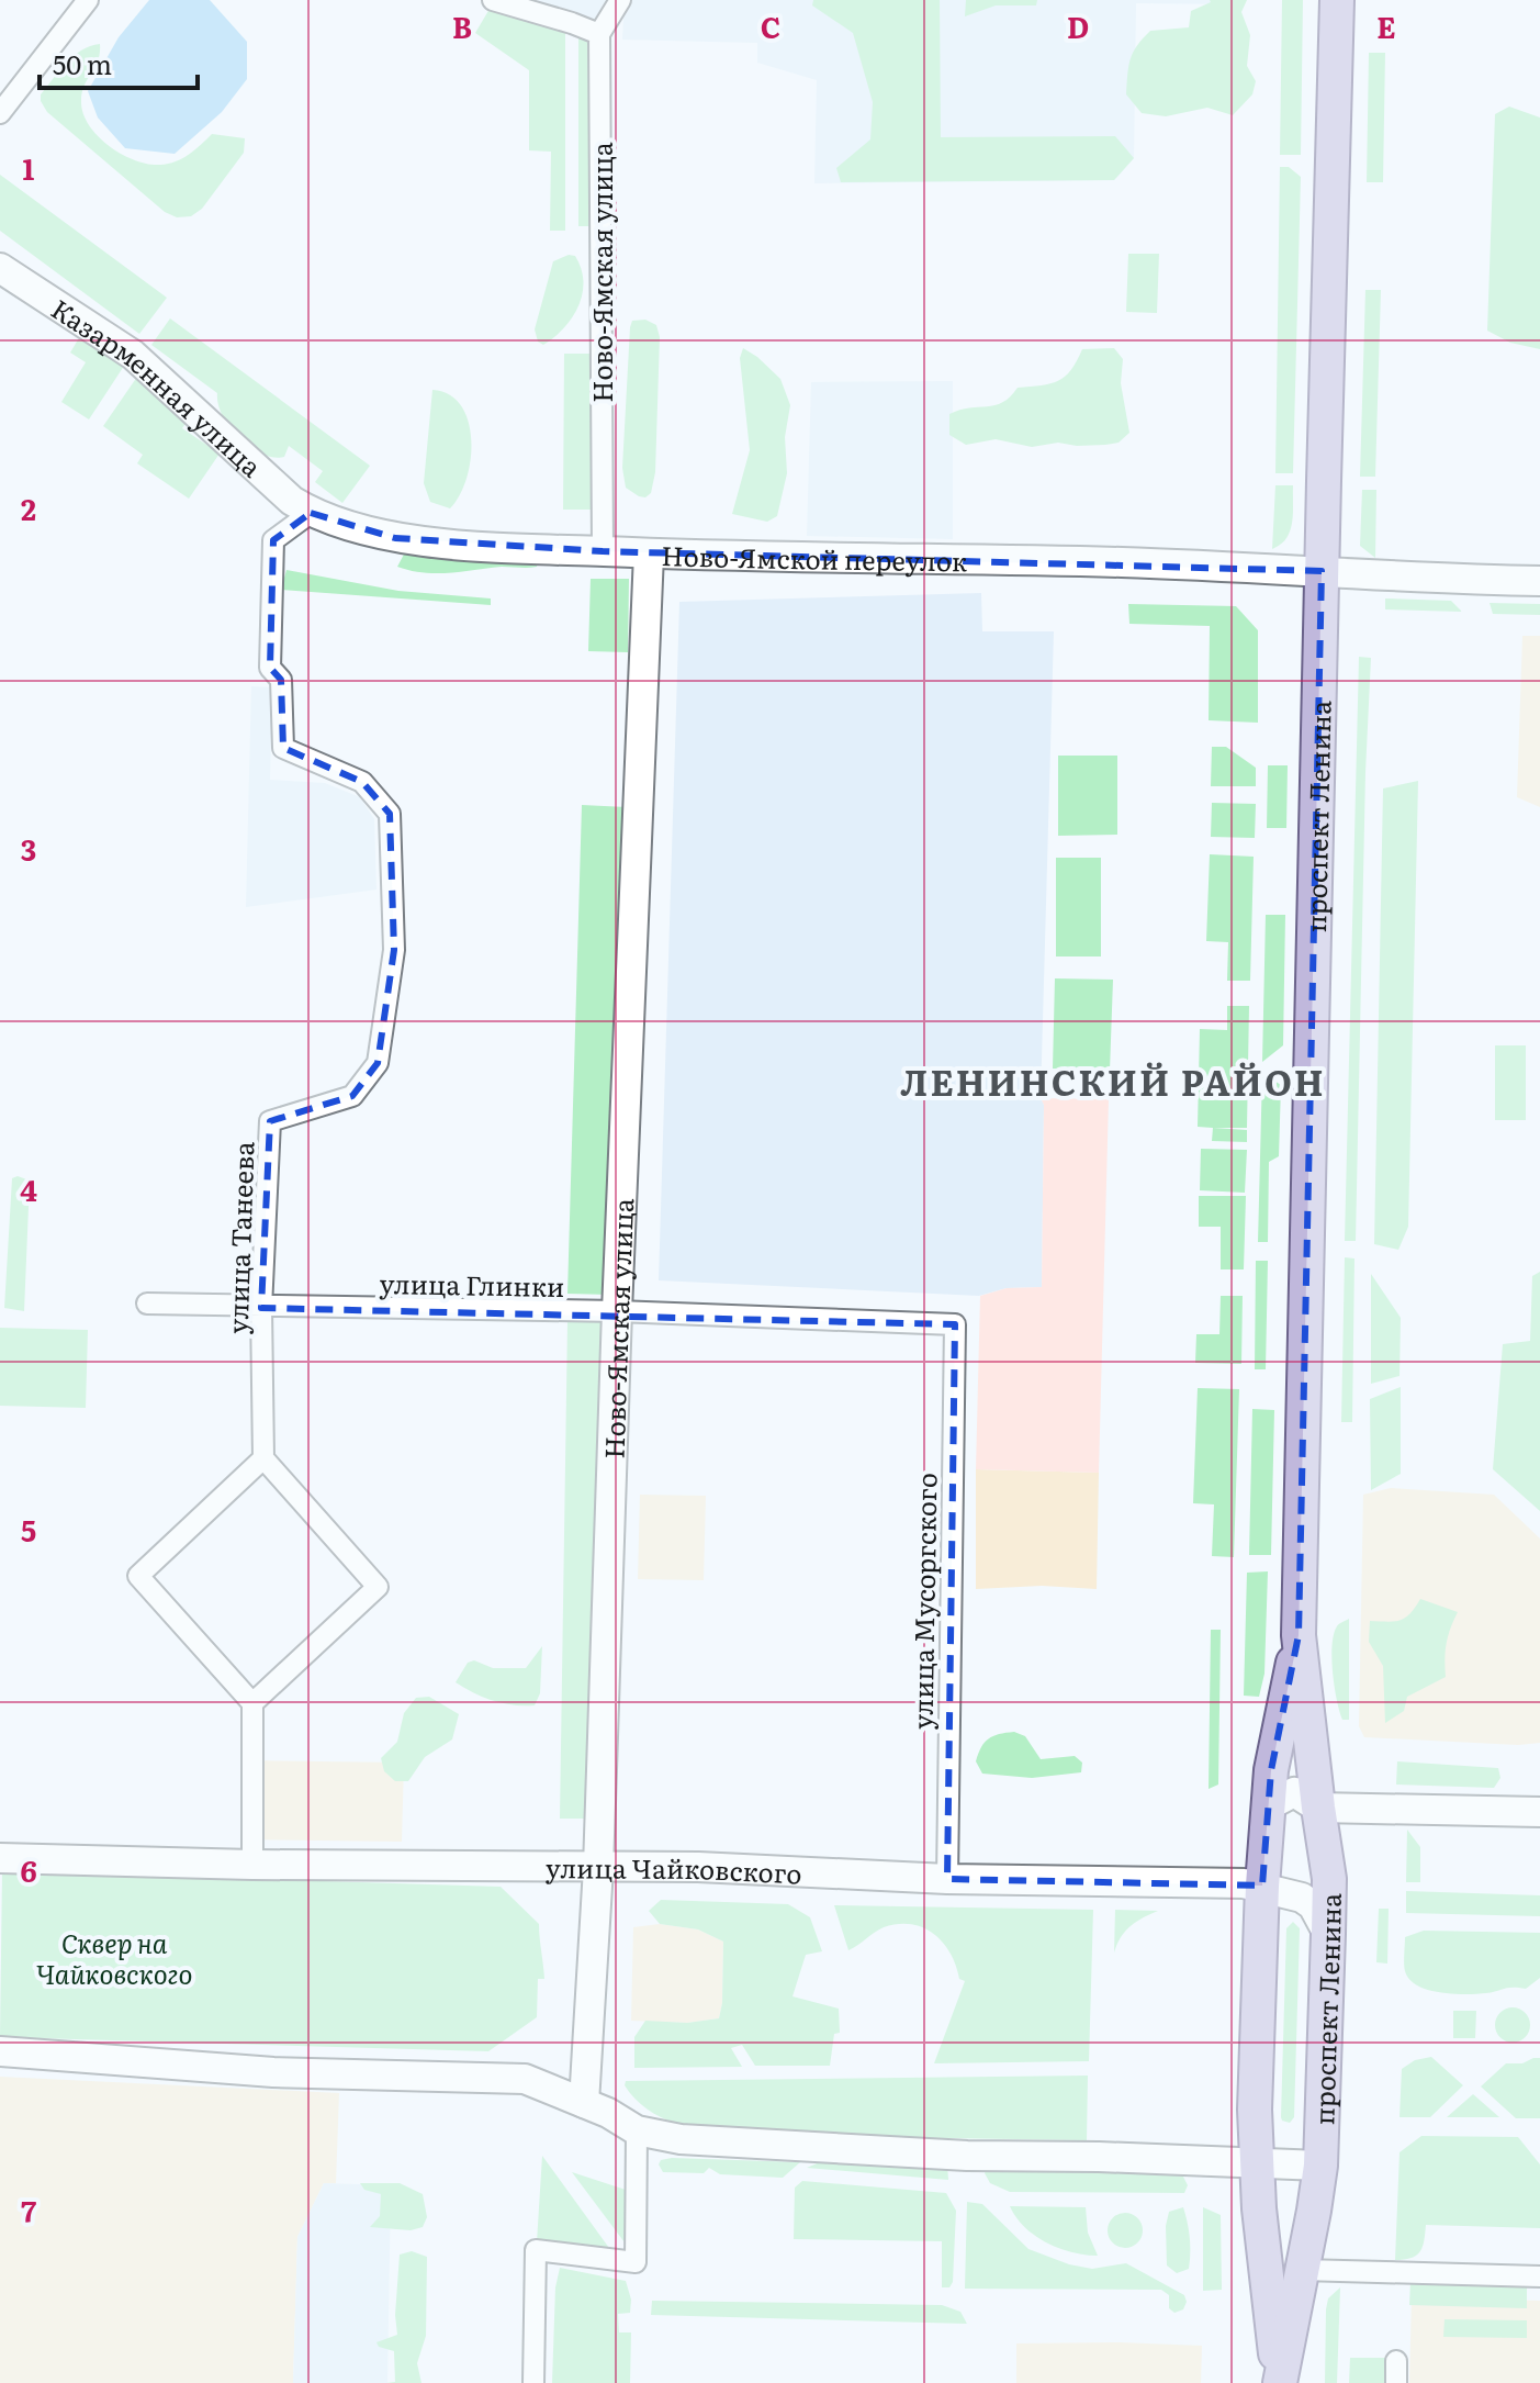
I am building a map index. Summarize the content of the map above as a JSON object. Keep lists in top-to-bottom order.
{
  "streets": {
    "main road": ["проспект Ленина"],
    "street": [
      "Ново-Ямская улица",
      "Казарменная улица",
      "Ново-Ямской переулок",
      "улица Танеева",
      "улица Глинки",
      "улица Мусоргского",
      "улица Чайковского"
    ]
  },
  "crossings": [
    ["Ново-Ямская улица", "Ново-Ямской переулок"],
    ["Ново-Ямская улица", "улица Глинки"],
    ["Ново-Ямская улица", "улица Чайковского"],
    ["Казарменная улица", "Ново-Ямской переулок"],
    ["Казарменная улица", "улица Танеева"],
    ["Ново-Ямской переулок", "проспект Ленина"],
    ["Ново-Ямской переулок", "улица Танеева"],
    ["проспект Ленина", "улица Чайковского"],
    ["улица Танеева", "улица Глинки"],
    ["улица Глинки", "улица Мусоргского"],
    ["улица Мусоргского", "улица Чайковского"]
  ],
  "districts": ["ЛЕНИНСКИЙ РАЙОН"],
  "parks": ["Сквер на Чайковского"],
  "scale_bar": "50 m",
  "grid": {
    "columns": [
      "B",
      "C",
      "D",
      "E"
    ],
    "rows": [
      "1",
      "2",
      "3",
      "4",
      "5",
      "6",
      "7"
    ]
  }
}
